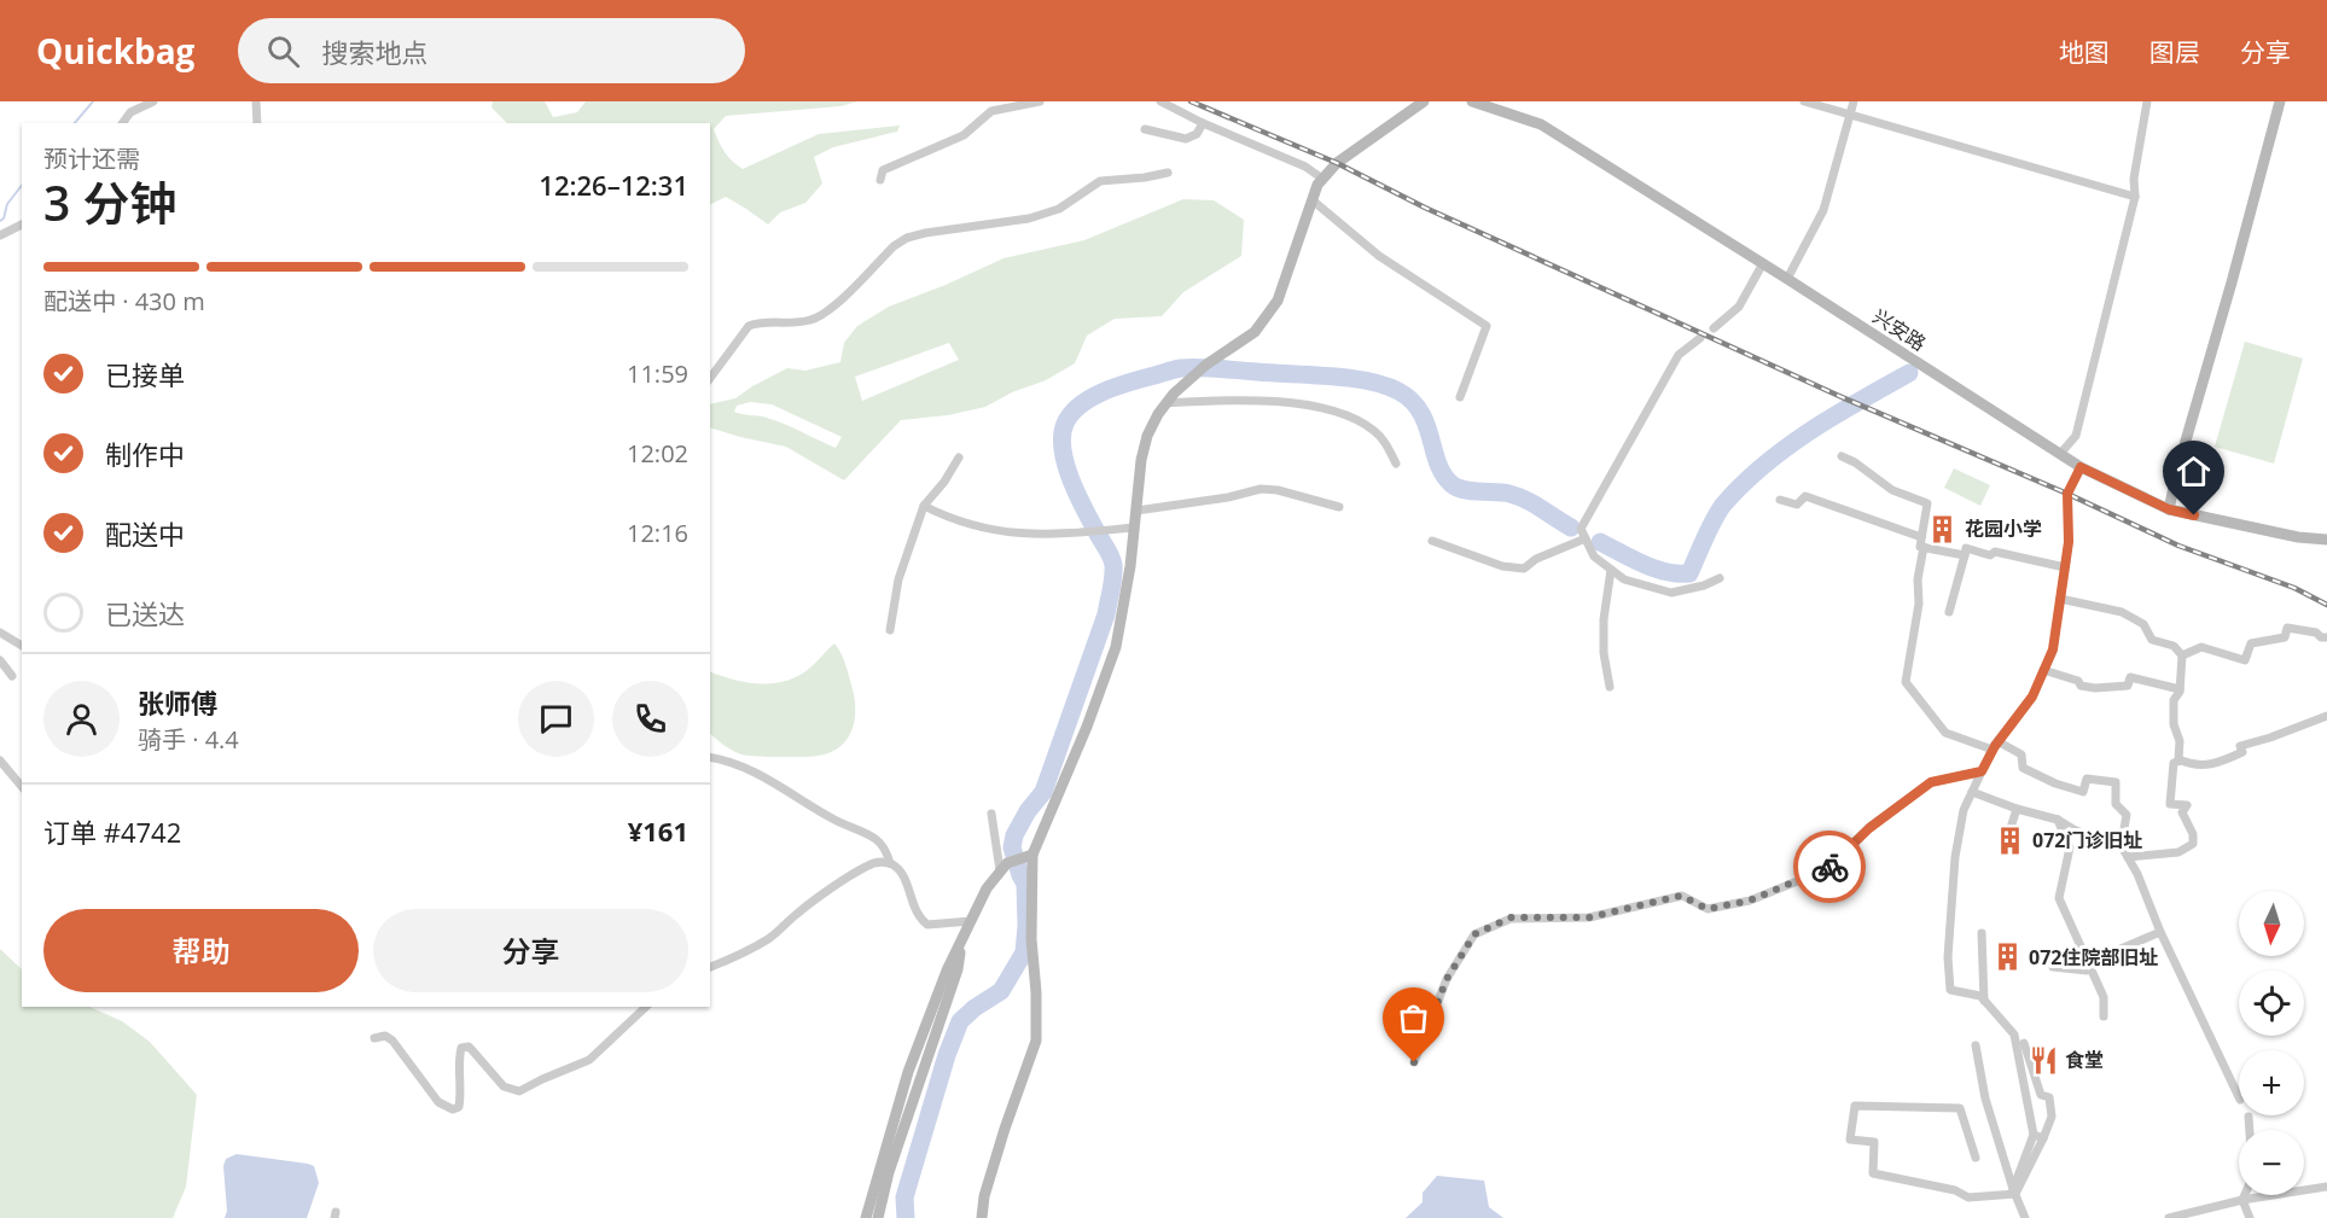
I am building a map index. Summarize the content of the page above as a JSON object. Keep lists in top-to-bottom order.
{
  "streets": {
    "street": ["兴安路"]
  },
  "places": {
    "building": ["花园小学", "072门诊旧址", "072住院部旧址"],
    "restaurant": ["食堂"]
  },
  "north": "bottom",
  "page": {
    "header": "Quickbag",
    "search": "搜索地点",
    "nav": ["地图", "图层", "分享"],
    "heading": ["3 分钟", "预计还需", "12:26–12:31"],
    "panel": [
      "张师傅",
      "骑手 · 4.4",
      "订单 #4742",
      "¥161"
    ],
    "bar": "配送中 · 430 m",
    "list": [
      ["已接单", "11:59"],
      ["制作中", "12:02"],
      ["配送中", "12:16"],
      "已送达"
    ],
    "map_buttons": ["+", "−"],
    "buttons": ["帮助", "分享"]
  }
}
